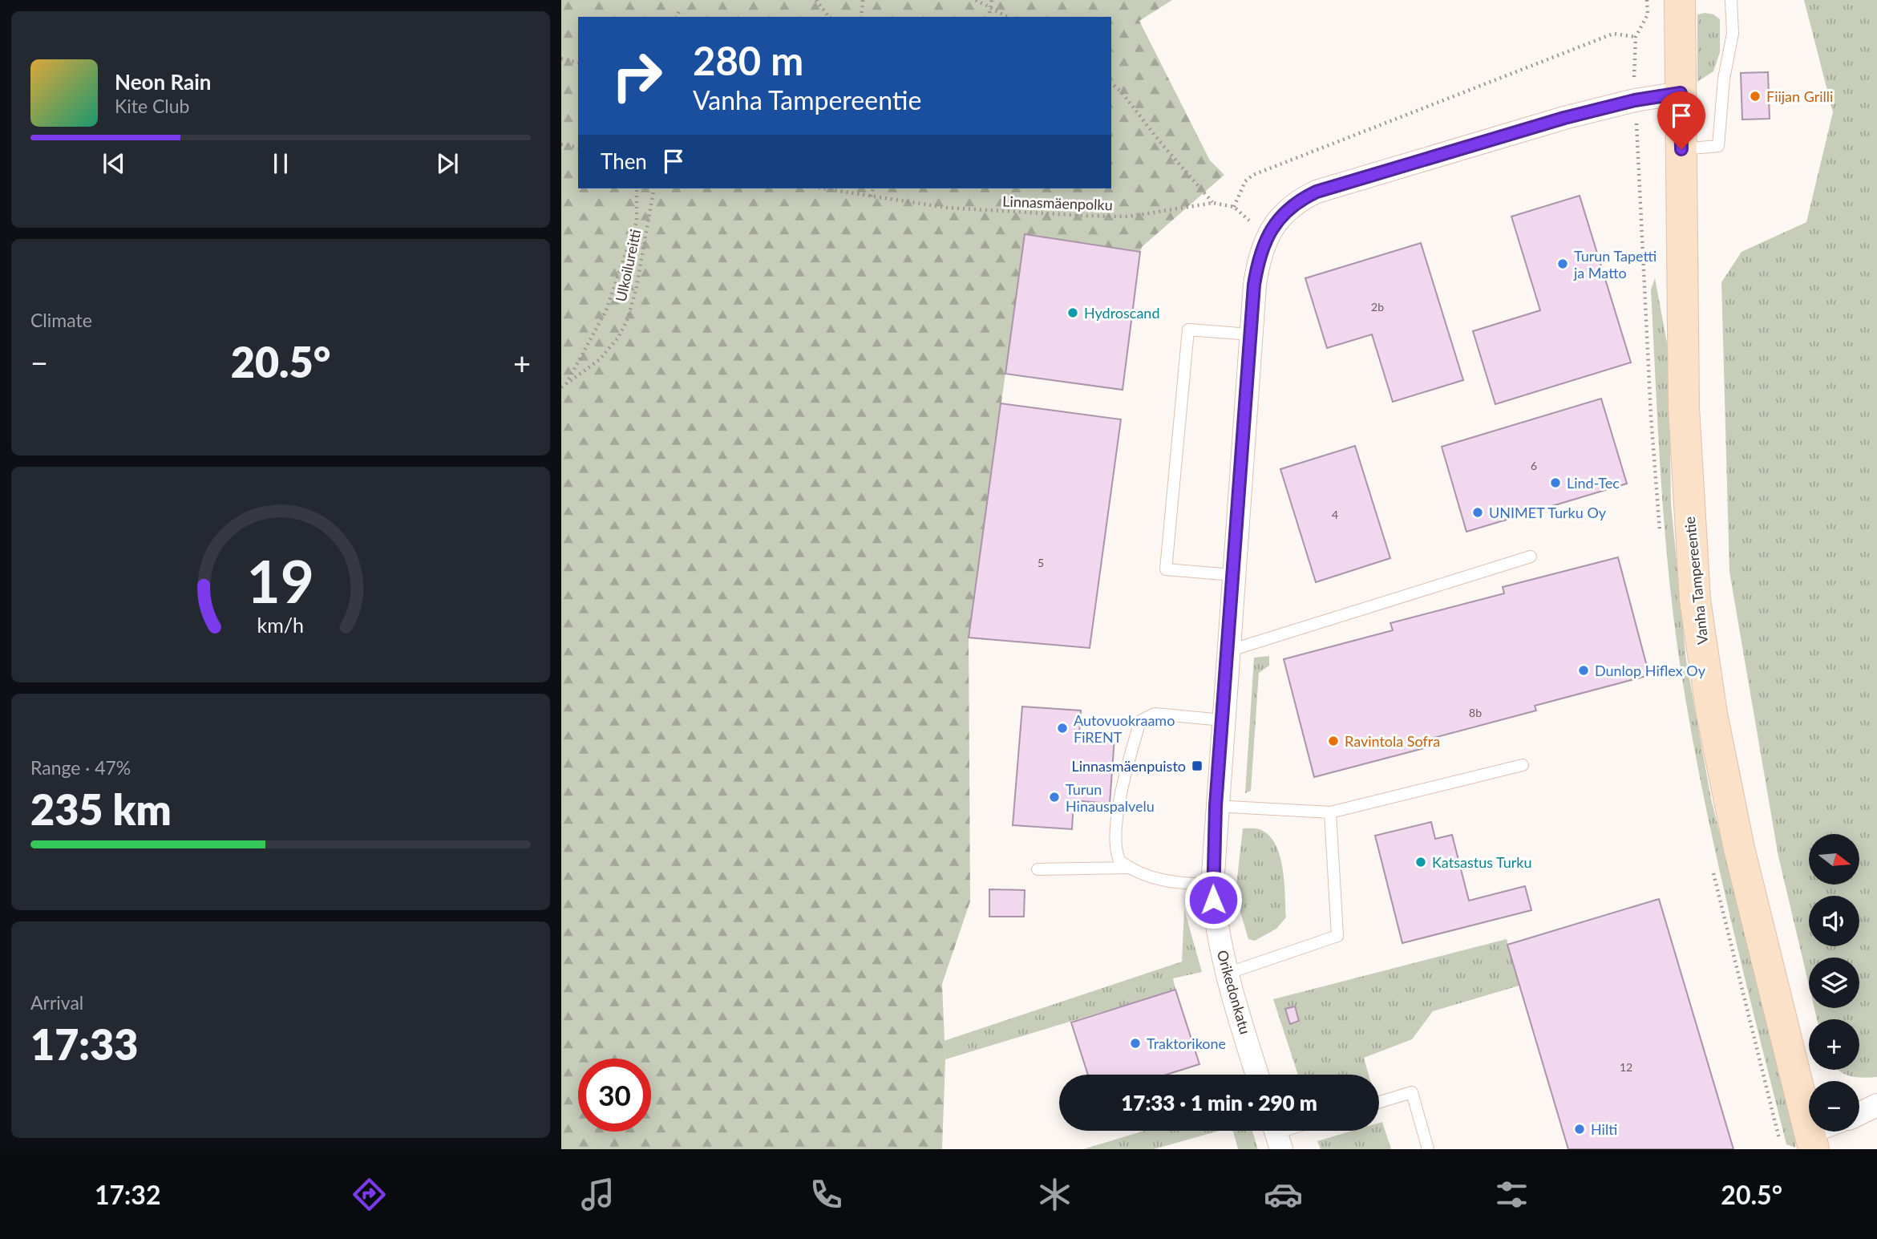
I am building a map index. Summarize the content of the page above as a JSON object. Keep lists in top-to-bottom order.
{
  "streets": {
    "main road": ["Vanha Tampereentie"],
    "street": ["Orikedonkatu"],
    "path": ["Linnasmäenpolku", "Ulkoilureitti"]
  },
  "crossings": [
    ["Vanha Tampereentie", "Orikedonkatu"]
  ],
  "places": {
    "other": [
      "Fiijan Grilli",
      "Turun Tapetti ja Matto",
      "Hydroscand",
      "Lind-Tec",
      "UNIMET Turku Oy",
      "Dunlop Hiflex Oy",
      "Autovuokraamo FiRENT",
      "Ravintola Sofra",
      "Turun Hinauspalvelu",
      "Katsastus Turku",
      "Traktorikone",
      "Hilti"
    ],
    "transit": ["Linnasmäenpuisto"]
  },
  "house_numbers": [
    "2b",
    "6",
    "4",
    "5",
    "8b",
    "12"
  ],
  "north": "right",
  "page": {
    "turn": ["280 m", "Vanha Tampereentie"],
    "song": ["Neon Rain", "Kite Club"],
    "then": "Then",
    "tile": [
      "Climate",
      ["Range · 47%", "235 km"],
      ["Arrival", "17:33"]
    ],
    "heat": ["−", "20.5°", "+"],
    "map_buttons": ["+", "−"],
    "limit": "30",
    "trip": "17:33 · 1 min · 290 m",
    "tabs": ["17:32", "20.5°"],
    "gauge": ["19", "km/h"]
  }
}
